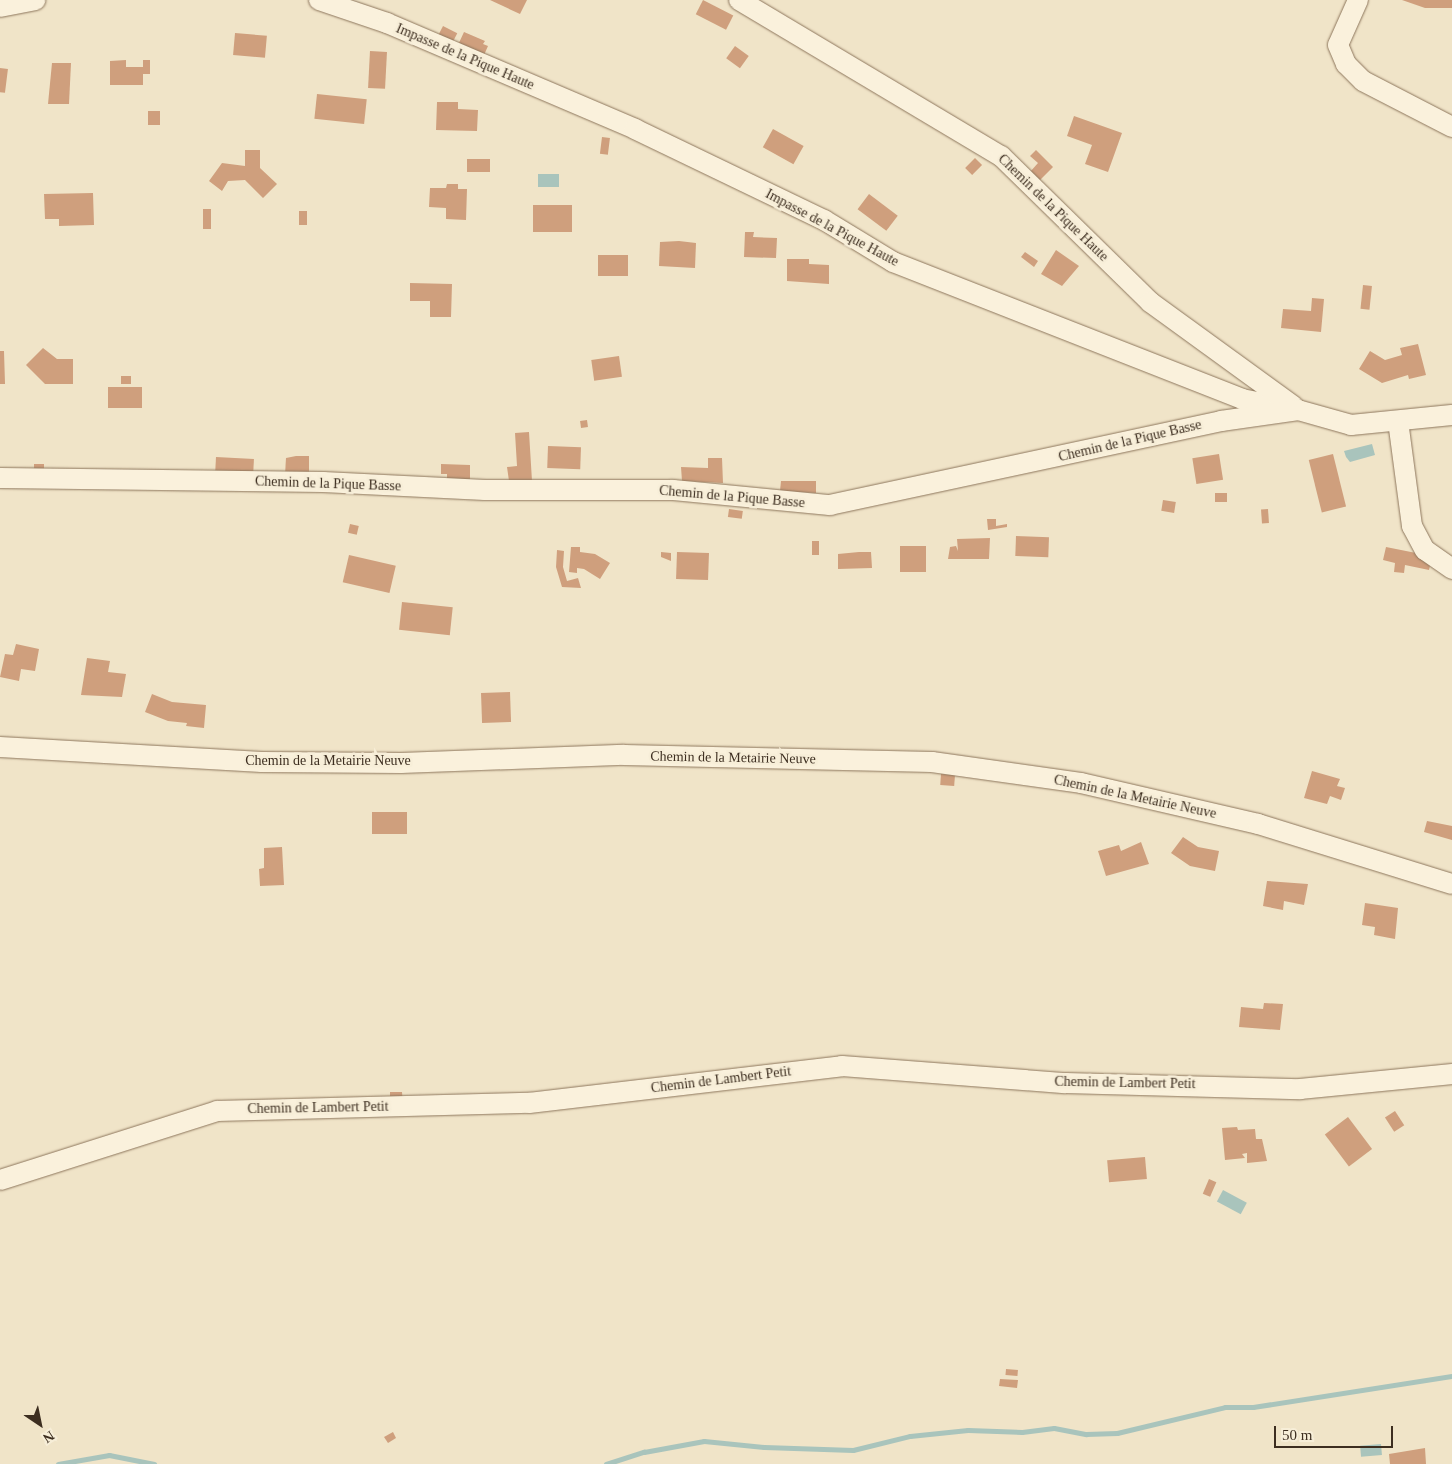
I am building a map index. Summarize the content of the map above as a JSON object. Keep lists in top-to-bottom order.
{
  "streets": {
    "street": [
      "Impasse de la Pique Haute",
      "Chemin de la Pique Haute",
      "Chemin de la Pique Basse",
      "Chemin de la Metairie Neuve",
      "Chemin de Lambert Petit"
    ]
  },
  "crossings": [
    ["Impasse de la Pique Haute", "Chemin de la Pique Haute"],
    ["Impasse de la Pique Haute", "Chemin de la Pique Basse"],
    ["Chemin de la Pique Haute", "Chemin de la Pique Basse"]
  ],
  "scale_bar": "50 m",
  "north": "bottom right"
}
